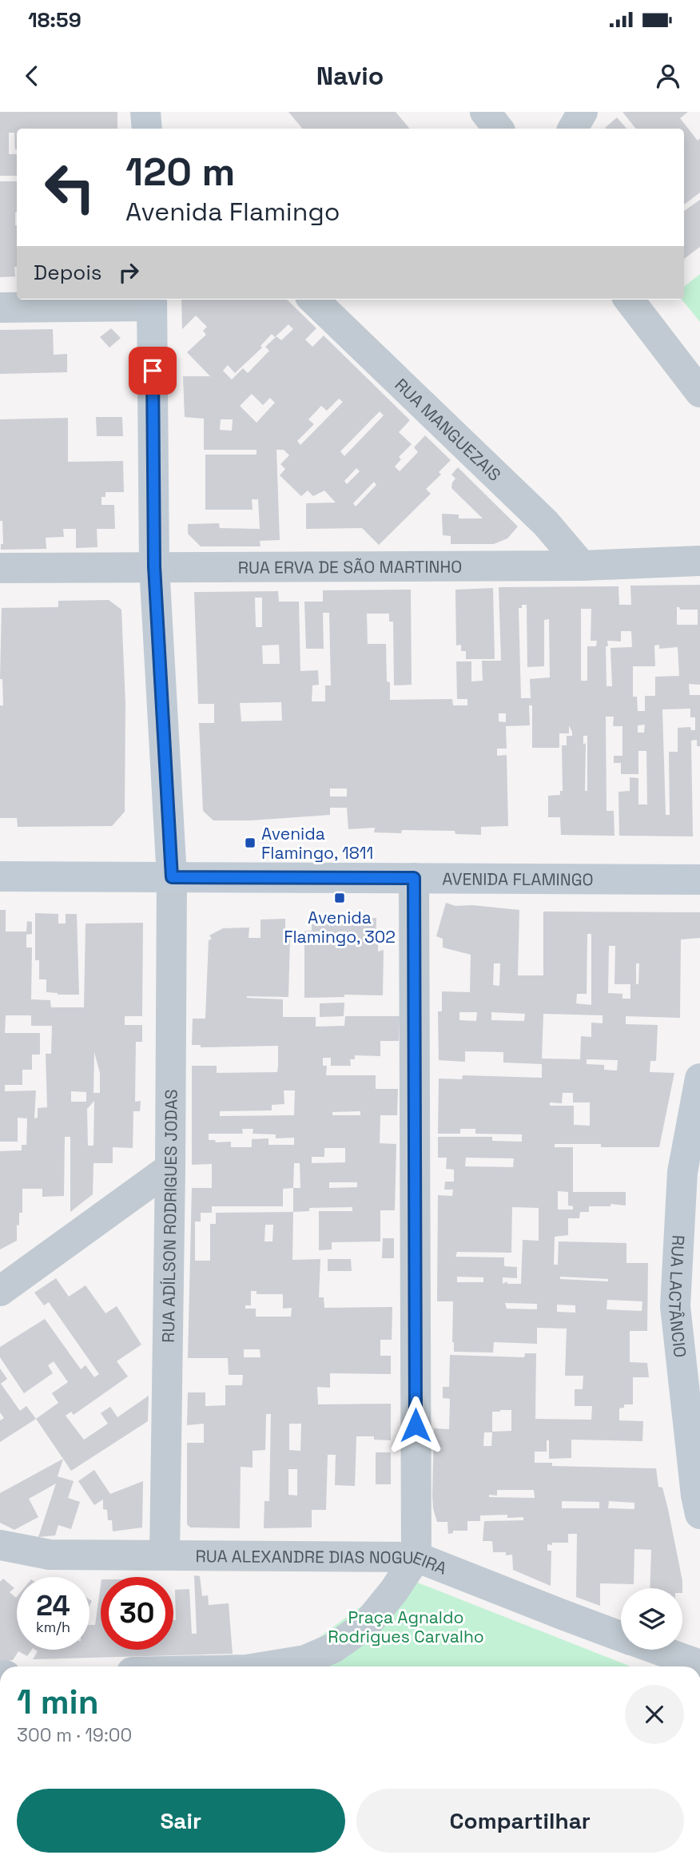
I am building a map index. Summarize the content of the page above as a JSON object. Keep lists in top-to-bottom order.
{
  "streets": {
    "street": [
      "RUA MANGUEZAIS",
      "RUA ERVA DE SÃO MARTINHO",
      "AVENIDA FLAMINGO",
      "RUA ADÍLSON RODRIGUES JODAS",
      "RUA LACTÂNCIO",
      "RUA ALEXANDRE DIAS NOGUEIRA"
    ]
  },
  "crossings": [
    ["RUA MANGUEZAIS", "RUA ERVA DE SÃO MARTINHO"],
    ["AVENIDA FLAMINGO", "RUA ADÍLSON RODRIGUES JODAS"],
    ["RUA ADÍLSON RODRIGUES JODAS", "RUA ALEXANDRE DIAS NOGUEIRA"]
  ],
  "parks": ["Praça Agnaldo Rodrigues Carvalho"],
  "places": {
    "transit": ["Avenida Flamingo, 1811", "Avenida Flamingo, 302"]
  },
  "page": {
    "status": "18:59",
    "header": "Navio",
    "turn": ["120 m", "Avenida Flamingo"],
    "then": "Depois",
    "speed": "24 km/h",
    "limit": "30",
    "heading": ["1 min", "300 m · 19:00"],
    "buttons": ["Sair", "Compartilhar"]
  }
}
